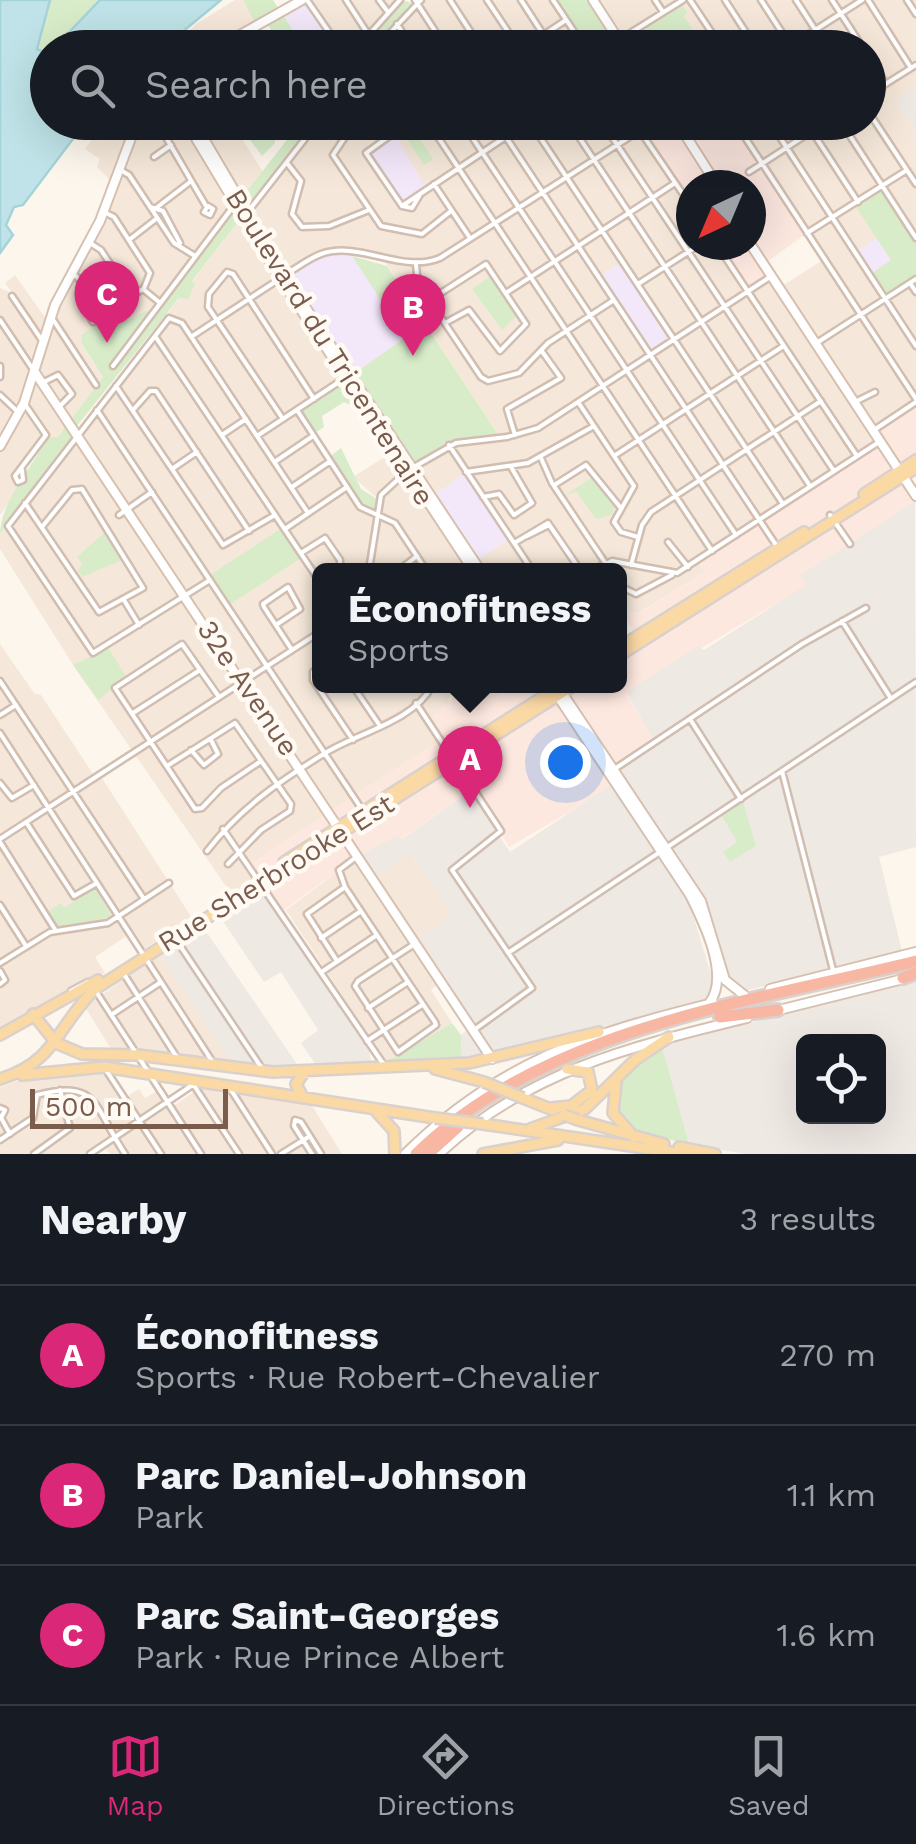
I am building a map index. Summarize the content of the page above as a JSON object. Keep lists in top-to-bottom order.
{
  "streets": {
    "main road": ["Boulevard du Tricentenaire", "32e Avenue", "Rue Sherbrooke Est"]
  },
  "crossings": [
    ["32e Avenue", "Rue Sherbrooke Est"]
  ],
  "scale_bar": "500 m",
  "north": "bottom left",
  "page": {
    "search": "Search here",
    "pins": ["C", "B", "A"],
    "popup": ["Éconofitness", "Sports"],
    "scale": "500 m",
    "heading": ["Nearby", "3 results"],
    "list": [
      {
        "mark": "A",
        "name": "Éconofitness",
        "note": "Sports · Rue Robert-Chevalier",
        "value": "270 m"
      },
      {
        "mark": "B",
        "name": "Parc Daniel-Johnson",
        "note": "Park",
        "value": "1.1 km"
      },
      {
        "mark": "C",
        "name": "Parc Saint-Georges",
        "note": "Park · Rue Prince Albert",
        "value": "1.6 km"
      }
    ],
    "nav": ["Map", "Directions", "Saved"]
  }
}
